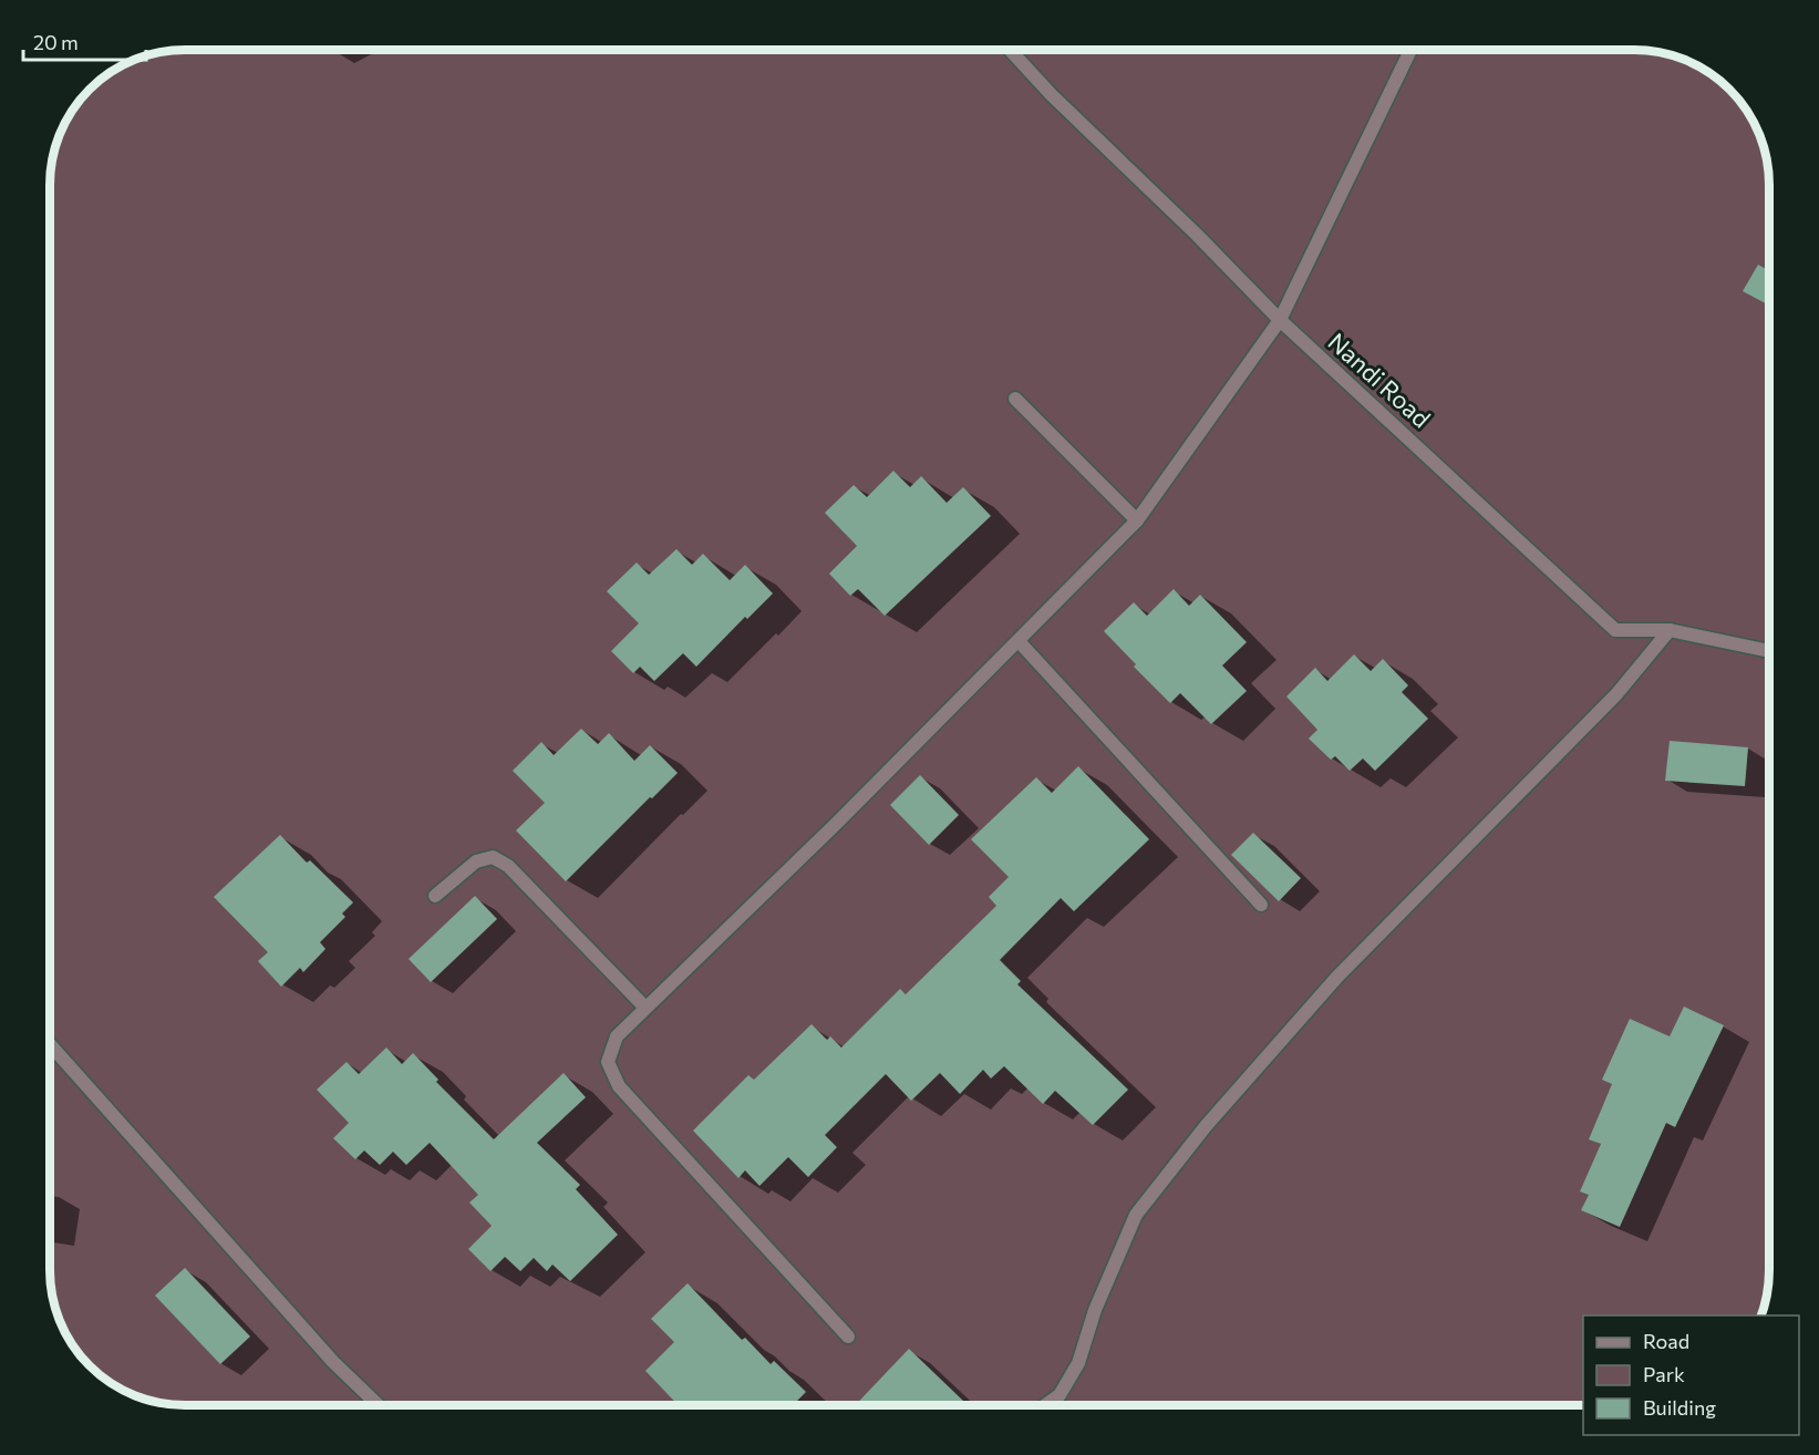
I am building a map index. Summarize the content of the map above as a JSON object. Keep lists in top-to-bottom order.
{
  "streets": {
    "street": ["Nandi Road"]
  },
  "legend": ["Road", "Park", "Building"],
  "scale_bar": "20 m"
}
